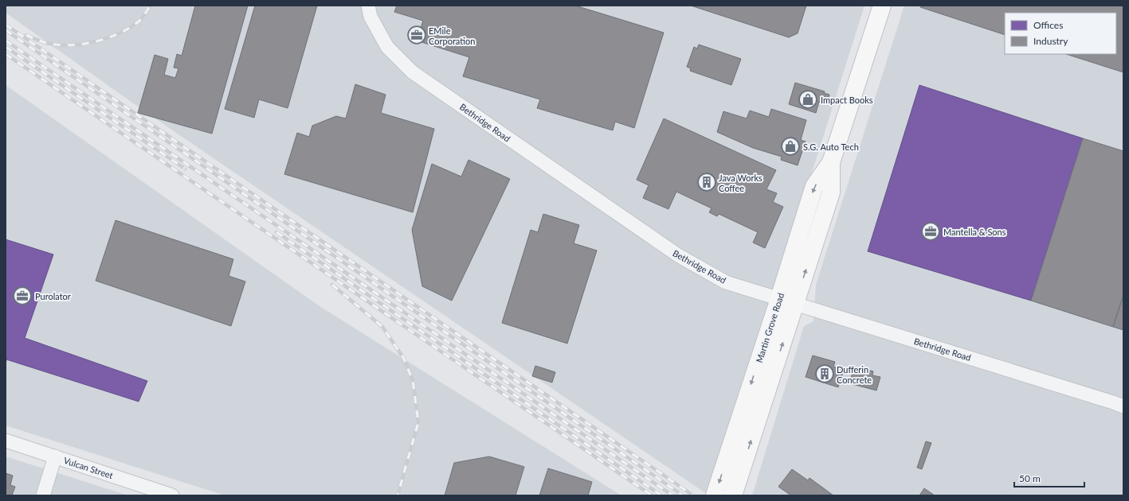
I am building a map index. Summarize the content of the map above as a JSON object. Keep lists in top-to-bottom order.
{
  "streets": {
    "main road": ["Martin Grove Road"],
    "street": ["Bethridge Road", "Vulcan Street"]
  },
  "crossings": [
    ["Bethridge Road", "Martin Grove Road"]
  ],
  "places": {
    "office": ["EMile Corporation", "Mantella & Sons", "Purolator"],
    "shop": ["Impact Books", "S.G. Auto Tech"],
    "building": ["Java Works Coffee", "Dufferin Concrete"]
  },
  "legend": ["Offices", "Industry"],
  "scale_bar": "50 m"
}
